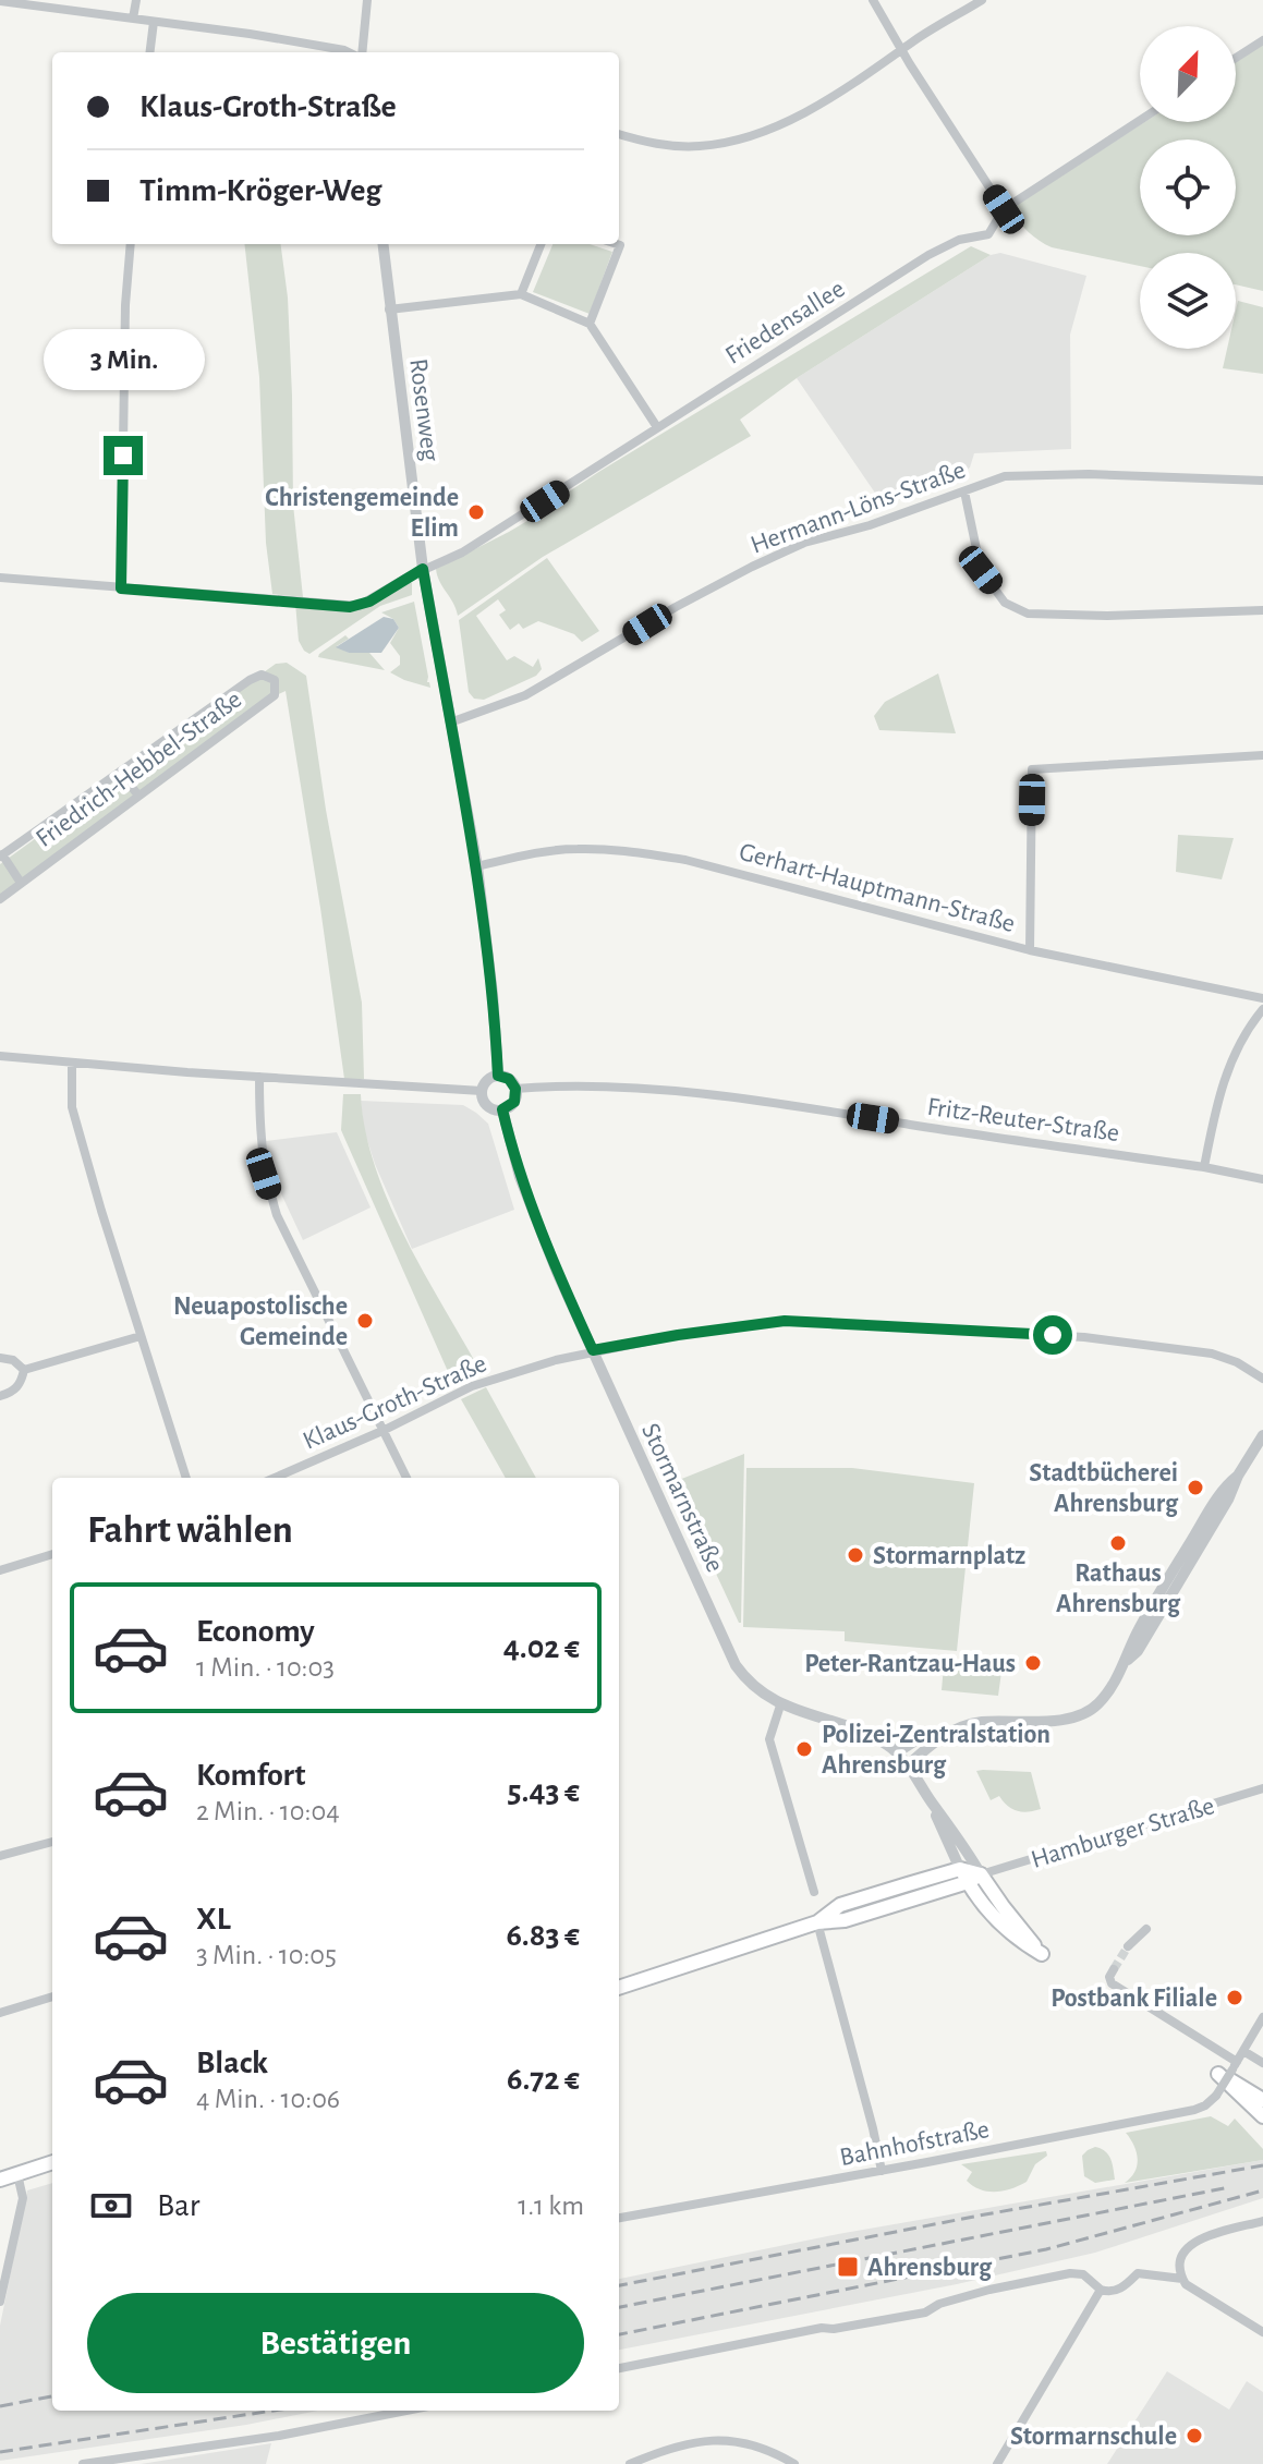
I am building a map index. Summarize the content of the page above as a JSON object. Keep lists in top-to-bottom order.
{
  "streets": {
    "street": [
      "Friedensallee",
      "Rosenweg",
      "Hermann-Löns-Straße",
      "Friedrich-Hebbel-Straße",
      "Gerhart-Hauptmann-Straße",
      "Fritz-Reuter-Straße",
      "Klaus-Groth-Straße",
      "Stormarnstraße",
      "Hamburger Straße",
      "Bahnhofstraße"
    ]
  },
  "crossings": [
    ["Friedensallee", "Rosenweg"],
    ["Fritz-Reuter-Straße", "Stormarnstraße"],
    ["Klaus-Groth-Straße", "Stormarnstraße"]
  ],
  "places": {
    "other": [
      "Christengemeinde Elim",
      "Neuapostolische Gemeinde",
      "Stadtbücherei Ahrensburg",
      "Rathaus Ahrensburg",
      "Stormarnplatz",
      "Peter-Rantzau-Haus",
      "Polizei-Zentralstation Ahrensburg",
      "Postbank Filiale",
      "Stormarnschule"
    ],
    "transit": ["Ahrensburg"]
  },
  "north": "top right",
  "page": {
    "banner": ["Klaus-Groth-Straße", "Timm-Kröger-Weg"],
    "bubble": "3 Min.",
    "heading": "Fahrt wählen",
    "list": [
      {
        "name": "Economy",
        "note": "1 Min. · 10:03",
        "value": "4.02 €"
      },
      {
        "name": "Komfort",
        "note": "2 Min. · 10:04",
        "value": "5.43 €"
      },
      {
        "name": "XL",
        "note": "3 Min. · 10:05",
        "value": "6.83 €"
      },
      {
        "name": "Black",
        "note": "4 Min. · 10:06",
        "value": "6.72 €"
      }
    ],
    "pay": ["Bar", "1.1 km"],
    "buttons": "Bestätigen"
  }
}
